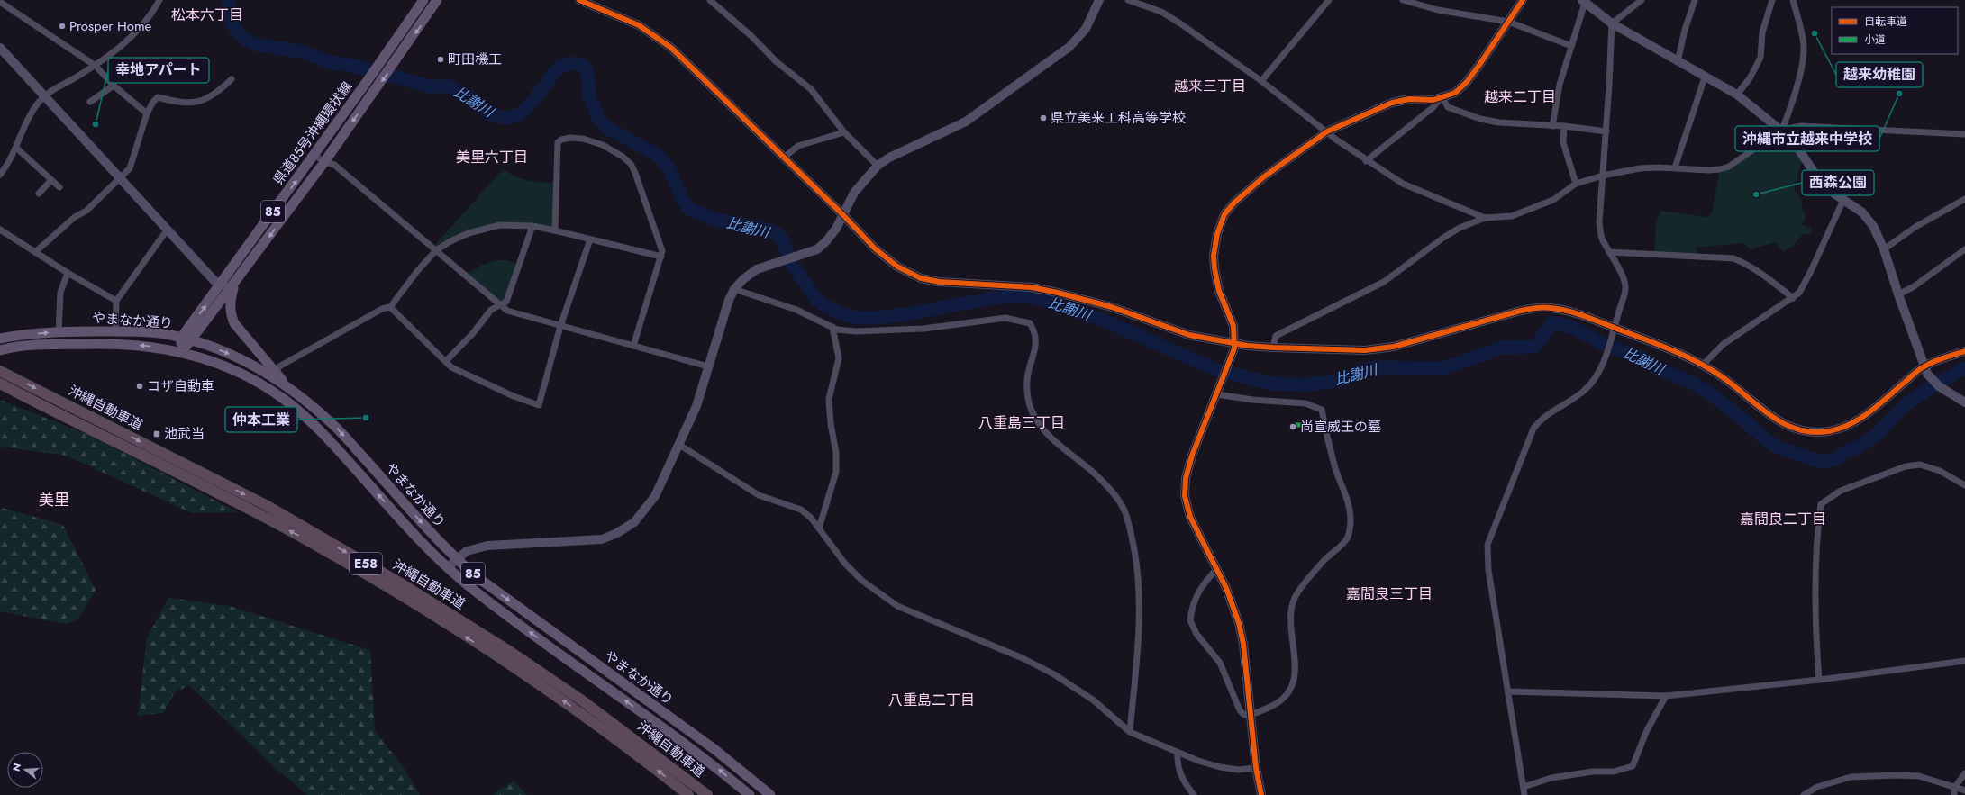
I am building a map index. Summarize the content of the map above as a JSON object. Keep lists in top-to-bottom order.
{
  "streets": {
    "highway": ["沖縄自動車道", "E58"],
    "main road": ["県道85号沖縄環状線", "85", "やまなか通り"]
  },
  "crossings": [
    ["県道85号沖縄環状線", "やまなか通り"]
  ],
  "districts": [
    "松本六丁目",
    "越来三丁目",
    "越来二丁目",
    "美里六丁目",
    "八重島三丁目",
    "美里",
    "嘉間良二丁目",
    "嘉間良三丁目",
    "八重島二丁目"
  ],
  "water": ["比謝川"],
  "places": {
    "other": [
      "Prosper Home",
      "越来幼稚園",
      "町田機工",
      "沖縄市立越来中学校",
      "県立美来工科高等学校",
      "幸地アパート",
      "西森公園",
      "コザ自動車",
      "仲本工業",
      "尚宣威王の墓"
    ],
    "transit": ["池武当"]
  },
  "legend": ["自転車道", "小道"],
  "north": "left"
}
